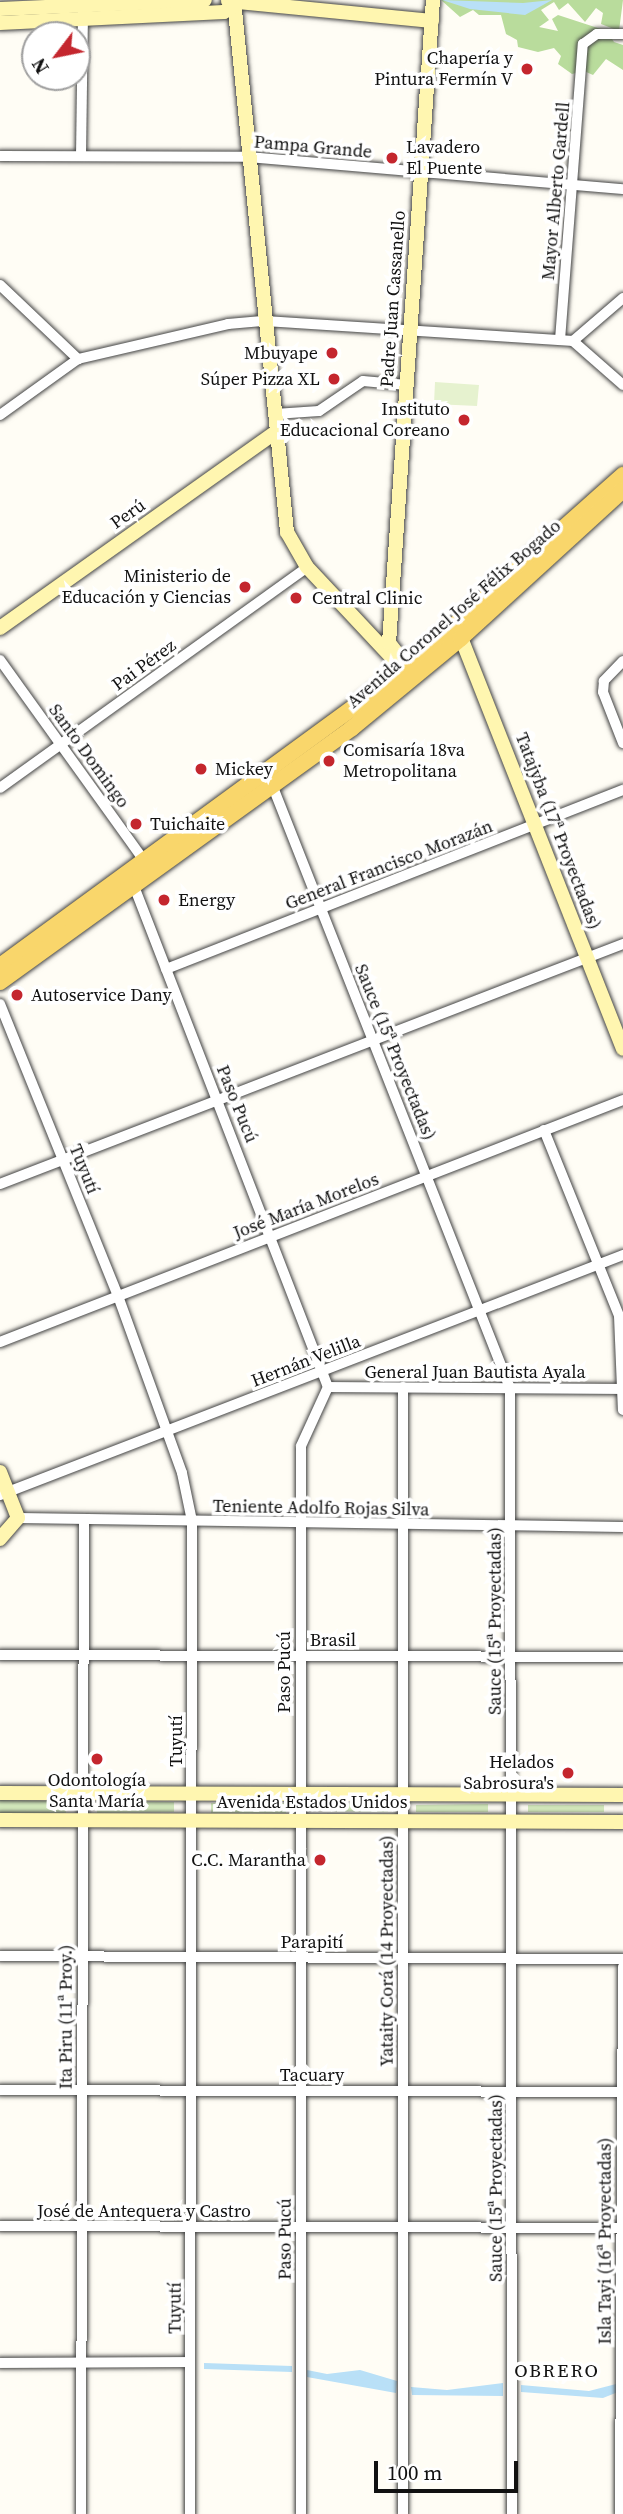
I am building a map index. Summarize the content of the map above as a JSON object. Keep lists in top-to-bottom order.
{
  "streets": {
    "main road": ["Avenida Coronel José Félix Bogado"],
    "street": [
      "Pampa Grande",
      "Mayor Alberto Gardell",
      "Padre Juan Cassanello",
      "Perú",
      "Pai Pérez",
      "Santo Domingo",
      "Tatajyba (17ª Proyectadas)",
      "General Francisco Morazán",
      "Sauce (15ª Proyectadas)",
      "Paso Pucú",
      "Tuyutí",
      "José María Morelos",
      "Hernán Velilla",
      "General Juan Bautista Ayala",
      "Teniente Adolfo Rojas Silva",
      "Brasil",
      "Avenida Estados Unidos",
      "Parapití",
      "Yataity Corá (14 Proyectadas)",
      "Ita Piru (11ª Proy.)",
      "Tacuary",
      "José de Antequera y Castro",
      "Isla Tayi (16ª Proyectadas)"
    ]
  },
  "crossings": [
    ["Pampa Grande", "Mayor Alberto Gardell"],
    ["Pampa Grande", "Padre Juan Cassanello"],
    ["Padre Juan Cassanello", "Avenida Coronel José Félix Bogado"],
    ["Avenida Coronel José Félix Bogado", "Santo Domingo"],
    ["Avenida Coronel José Félix Bogado", "Tatajyba (17ª Proyectadas)"],
    ["Avenida Coronel José Félix Bogado", "Sauce (15ª Proyectadas)"],
    ["Avenida Coronel José Félix Bogado", "Paso Pucú"],
    ["Pai Pérez", "Santo Domingo"],
    ["Tatajyba (17ª Proyectadas)", "General Francisco Morazán"],
    ["General Francisco Morazán", "Sauce (15ª Proyectadas)"],
    ["General Francisco Morazán", "Paso Pucú"],
    ["Sauce (15ª Proyectadas)", "José María Morelos"],
    ["Sauce (15ª Proyectadas)", "Hernán Velilla"],
    ["Sauce (15ª Proyectadas)", "General Juan Bautista Ayala"],
    ["Sauce (15ª Proyectadas)", "Teniente Adolfo Rojas Silva"],
    ["Sauce (15ª Proyectadas)", "Brasil"],
    ["Sauce (15ª Proyectadas)", "Avenida Estados Unidos"],
    ["Sauce (15ª Proyectadas)", "Parapití"],
    ["Sauce (15ª Proyectadas)", "Tacuary"],
    ["Sauce (15ª Proyectadas)", "José de Antequera y Castro"],
    ["Paso Pucú", "José María Morelos"],
    ["Paso Pucú", "Hernán Velilla"],
    ["Paso Pucú", "General Juan Bautista Ayala"],
    ["Paso Pucú", "Teniente Adolfo Rojas Silva"],
    ["Paso Pucú", "Brasil"],
    ["Paso Pucú", "Avenida Estados Unidos"],
    ["Paso Pucú", "Parapití"],
    ["Paso Pucú", "Tacuary"],
    ["Paso Pucú", "José de Antequera y Castro"],
    ["Tuyutí", "José María Morelos"],
    ["Tuyutí", "Hernán Velilla"],
    ["Tuyutí", "Teniente Adolfo Rojas Silva"],
    ["Tuyutí", "Brasil"],
    ["Tuyutí", "Avenida Estados Unidos"],
    ["Tuyutí", "Parapití"],
    ["Tuyutí", "Tacuary"],
    ["Tuyutí", "José de Antequera y Castro"],
    ["General Juan Bautista Ayala", "Yataity Corá (14 Proyectadas)"],
    ["Teniente Adolfo Rojas Silva", "Yataity Corá (14 Proyectadas)"],
    ["Teniente Adolfo Rojas Silva", "Ita Piru (11ª Proy.)"],
    ["Brasil", "Yataity Corá (14 Proyectadas)"],
    ["Brasil", "Ita Piru (11ª Proy.)"],
    ["Avenida Estados Unidos", "Yataity Corá (14 Proyectadas)"],
    ["Avenida Estados Unidos", "Ita Piru (11ª Proy.)"],
    ["Parapití", "Yataity Corá (14 Proyectadas)"],
    ["Parapití", "Ita Piru (11ª Proy.)"],
    ["Yataity Corá (14 Proyectadas)", "Tacuary"],
    ["Yataity Corá (14 Proyectadas)", "José de Antequera y Castro"],
    ["Ita Piru (11ª Proy.)", "Tacuary"],
    ["Ita Piru (11ª Proy.)", "José de Antequera y Castro"],
    ["Tacuary", "Isla Tayi (16ª Proyectadas)"],
    ["José de Antequera y Castro", "Isla Tayi (16ª Proyectadas)"]
  ],
  "districts": ["OBRERO"],
  "places": [
    "Chapería y Pintura Fermín V",
    "Lavadero El Puente",
    "Mbuyape",
    "Súper Pizza XL",
    "Instituto Educacional Coreano",
    "Ministerio de Educación y Ciencias",
    "Central Clinic",
    "Comisaría 18va Metropolitana",
    "Mickey",
    "Tuichaite",
    "Energy",
    "Autoservice Dany",
    "Odontología Santa María",
    "Helados Sabrosura's",
    "C.C. Marantha"
  ],
  "scale_bar": "100 m",
  "north": "bottom left"
}
